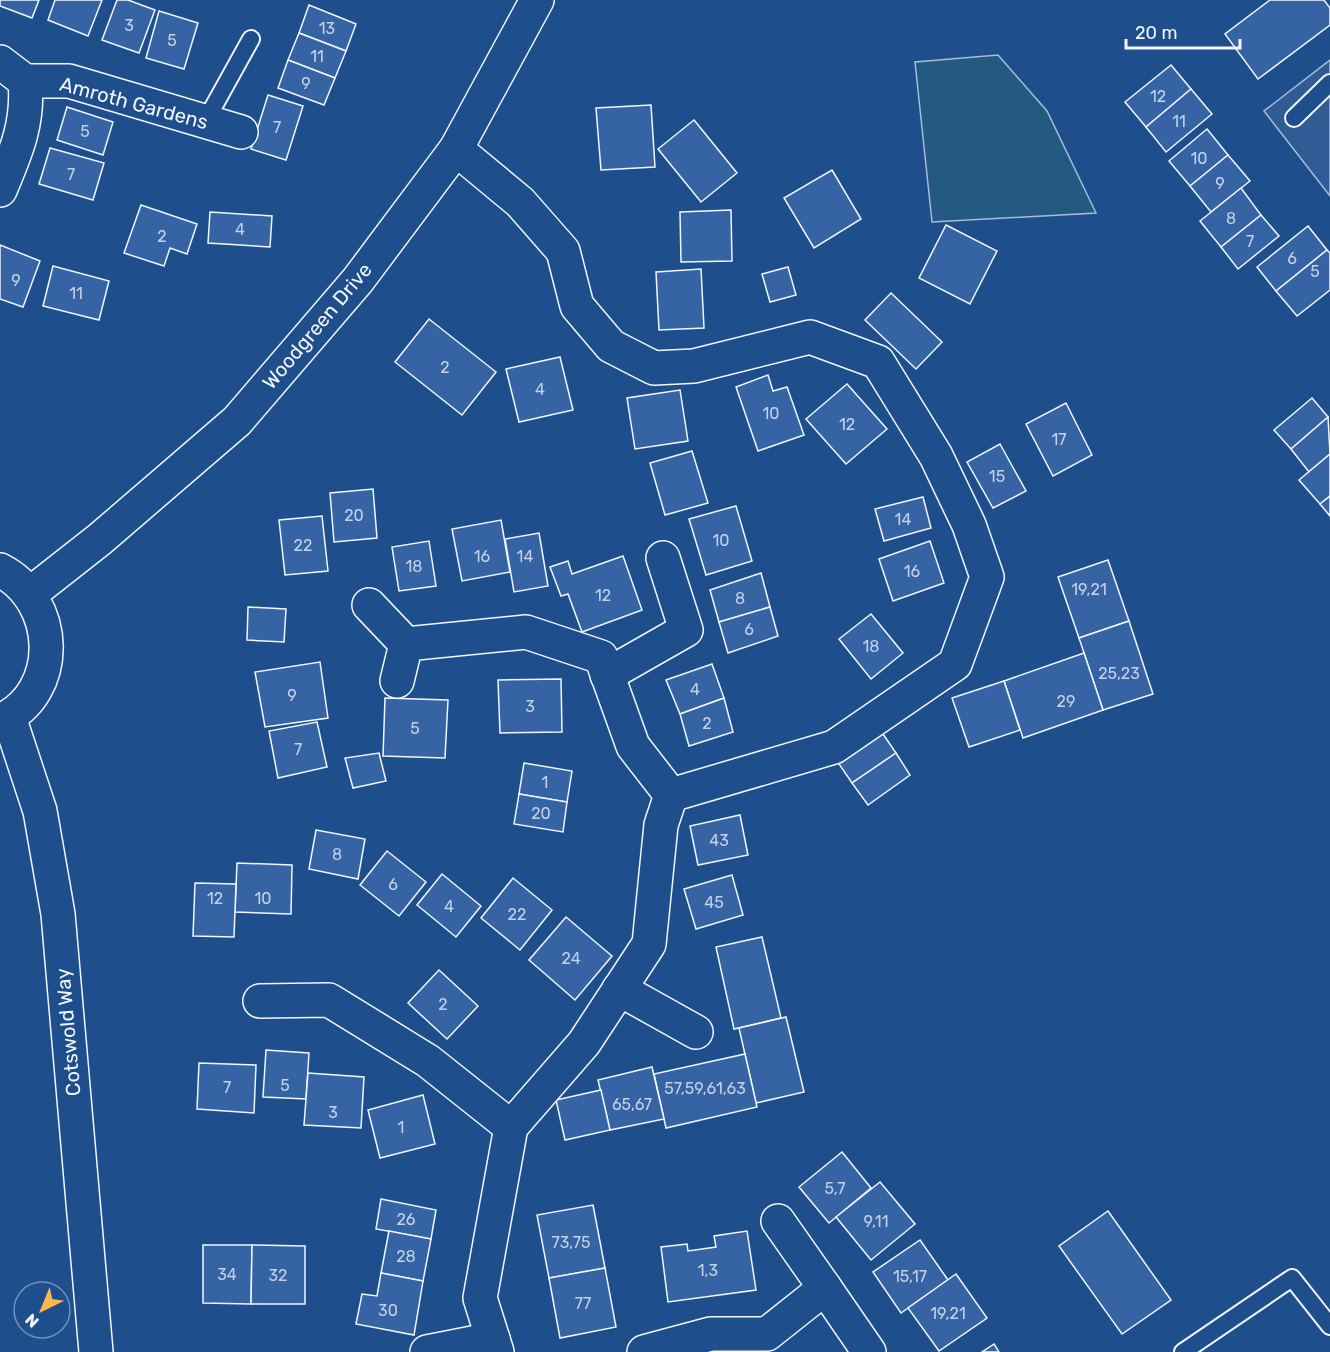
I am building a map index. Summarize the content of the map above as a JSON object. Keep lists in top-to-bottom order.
{
  "streets": {
    "street": ["Amroth Gardens", "Woodgreen Drive", "Cotswold Way"]
  },
  "house_numbers": [
    "3",
    "13",
    "5",
    "11",
    "9",
    "12",
    "11",
    "7",
    "5",
    "10",
    "7",
    "9",
    "8",
    "4",
    "2",
    "7",
    "6",
    "5",
    "9",
    "11",
    "2",
    "4",
    "10",
    "12",
    "17",
    "15",
    "20",
    "14",
    "10",
    "22",
    "16",
    "14",
    "18",
    "16",
    "19,21",
    "12",
    "8",
    "6",
    "18",
    "25,23",
    "4",
    "9",
    "29",
    "3",
    "2",
    "5",
    "7",
    "1",
    "20",
    "43",
    "8",
    "6",
    "12",
    "10",
    "45",
    "4",
    "22",
    "24",
    "2",
    "5",
    "7",
    "57,59,61,63",
    "65,67",
    "3",
    "1",
    "5,7",
    "26",
    "9,11",
    "73,75",
    "28",
    "1,3",
    "34",
    "32",
    "15,17",
    "77",
    "30",
    "19,21"
  ],
  "scale_bar": "20 m",
  "north": "bottom left"
}
